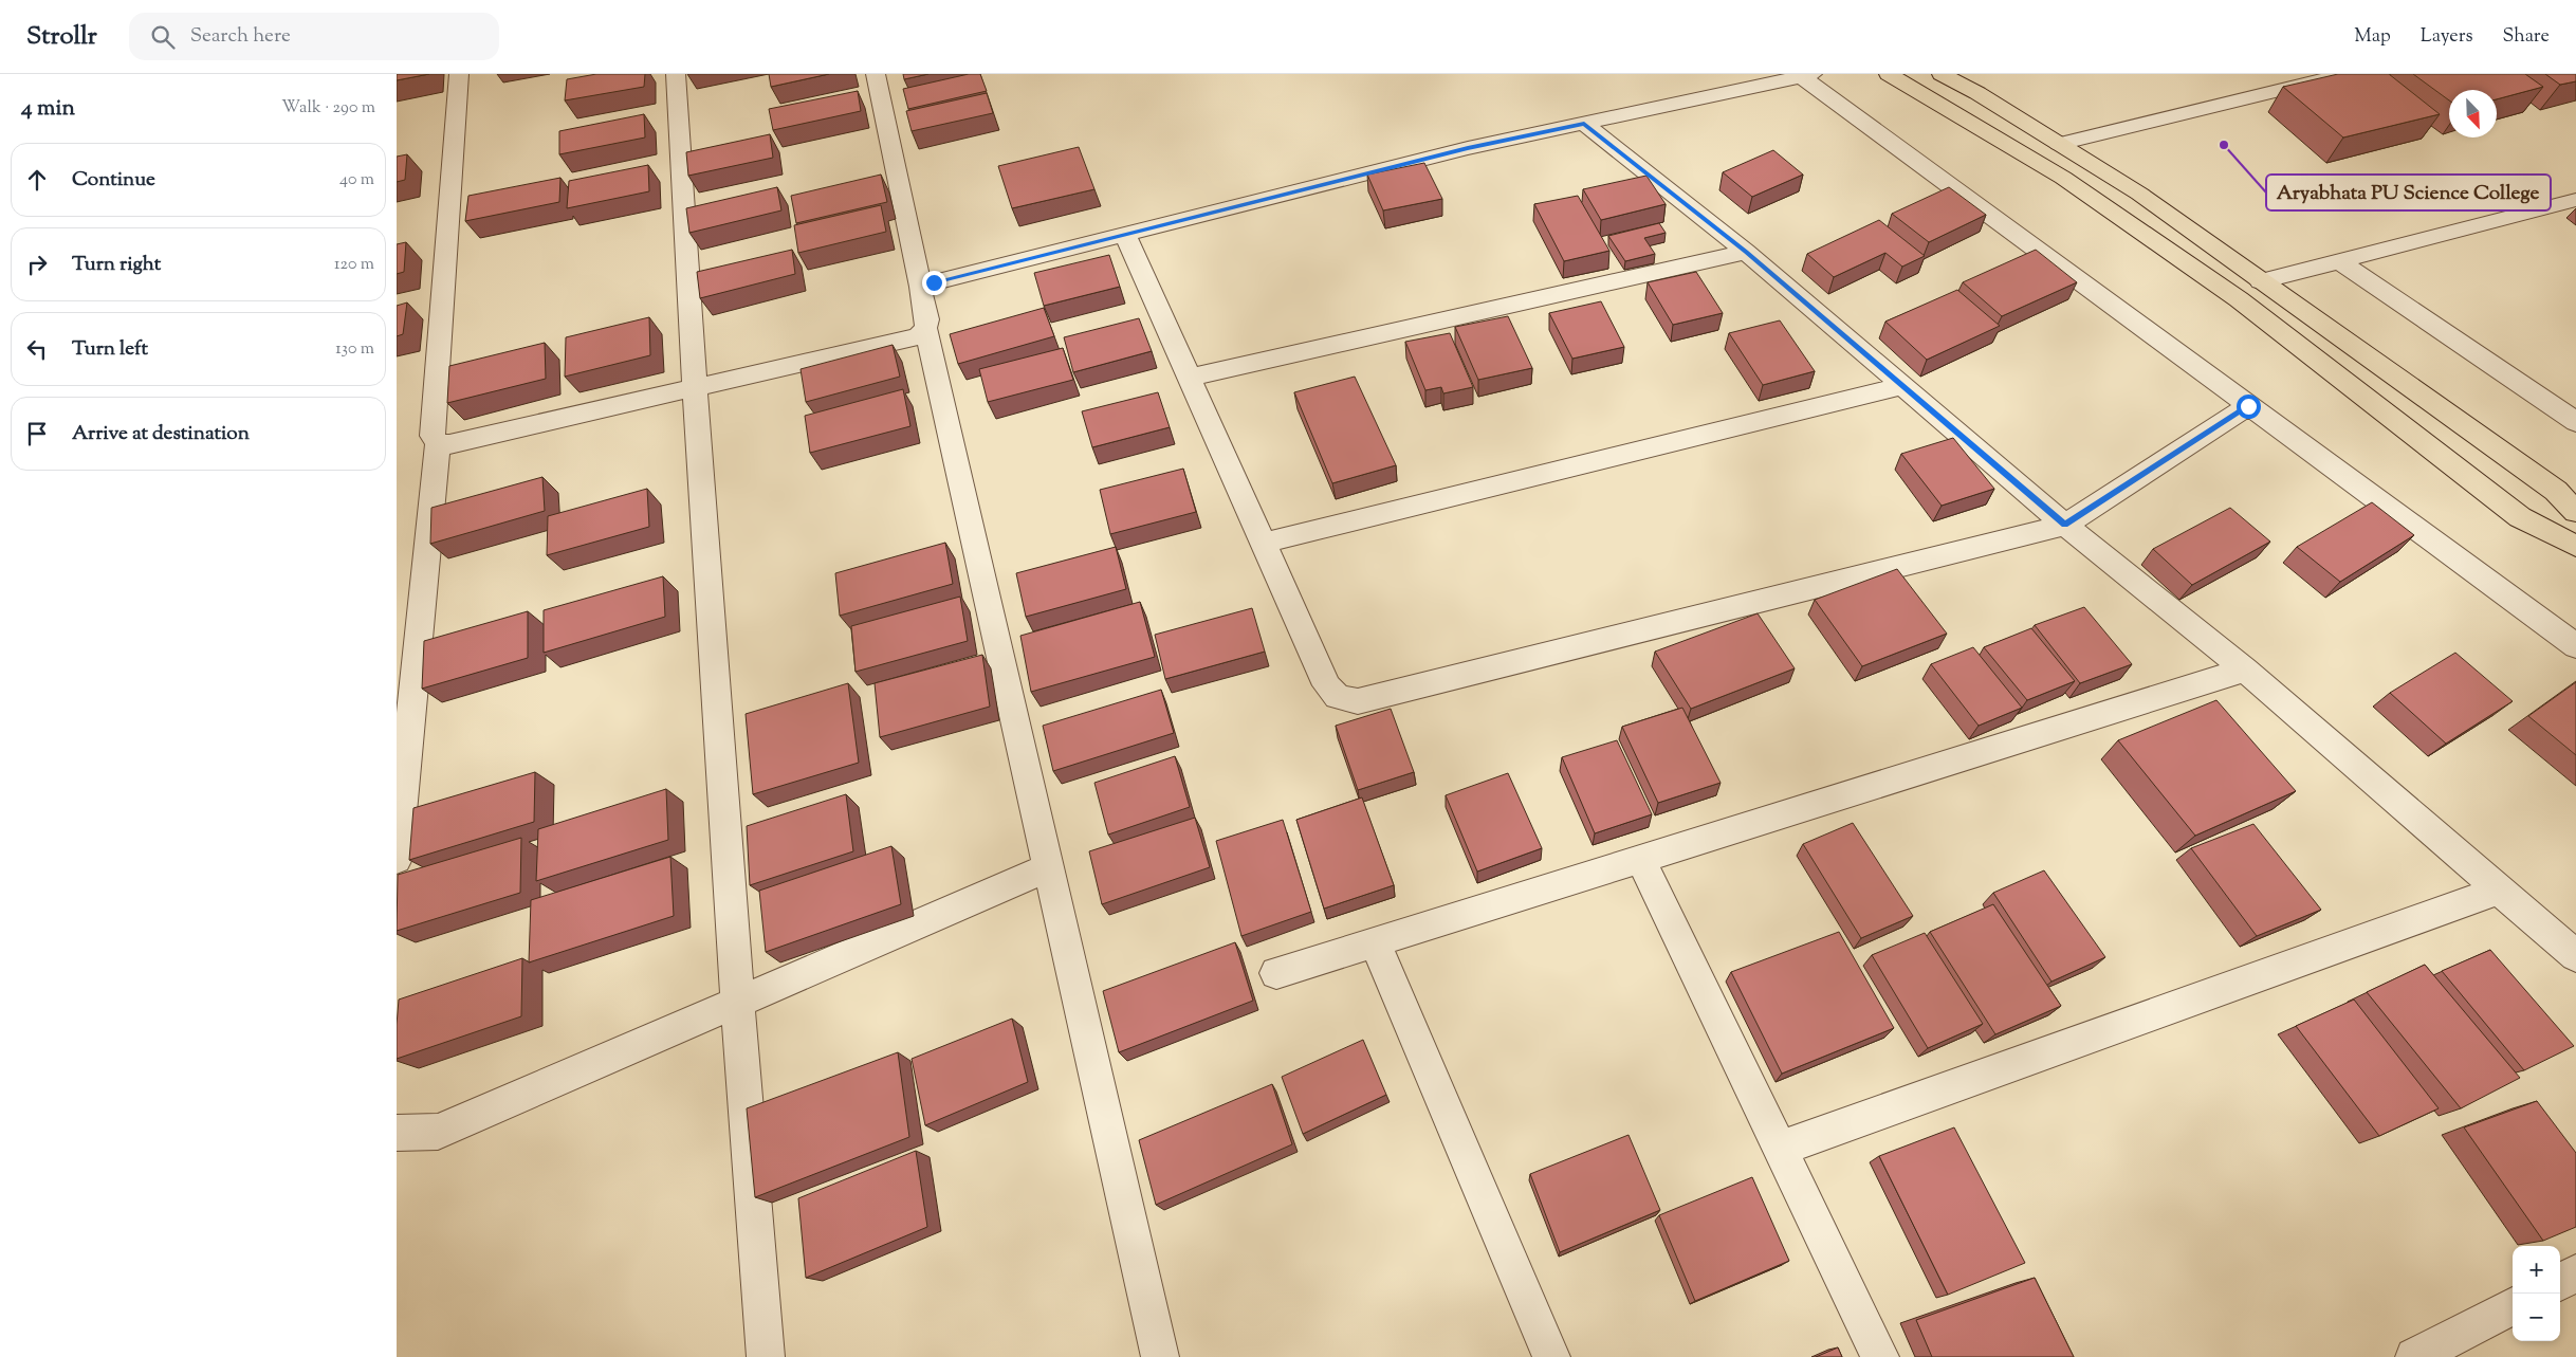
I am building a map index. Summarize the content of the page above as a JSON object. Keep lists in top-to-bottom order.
{
  "places": ["Aryabhata PU Science College"],
  "north": "bottom right",
  "page": {
    "header": "Strollr",
    "search": "Search here",
    "nav": ["Map", "Layers", "Share"],
    "heading": ["4 min", "Walk · 290 m"],
    "list": [
      ["Continue", "40 m"],
      ["Turn right", "120 m"],
      ["Turn left", "130 m"],
      "Arrive at destination"
    ],
    "map_buttons": ["+", "−"]
  }
}
